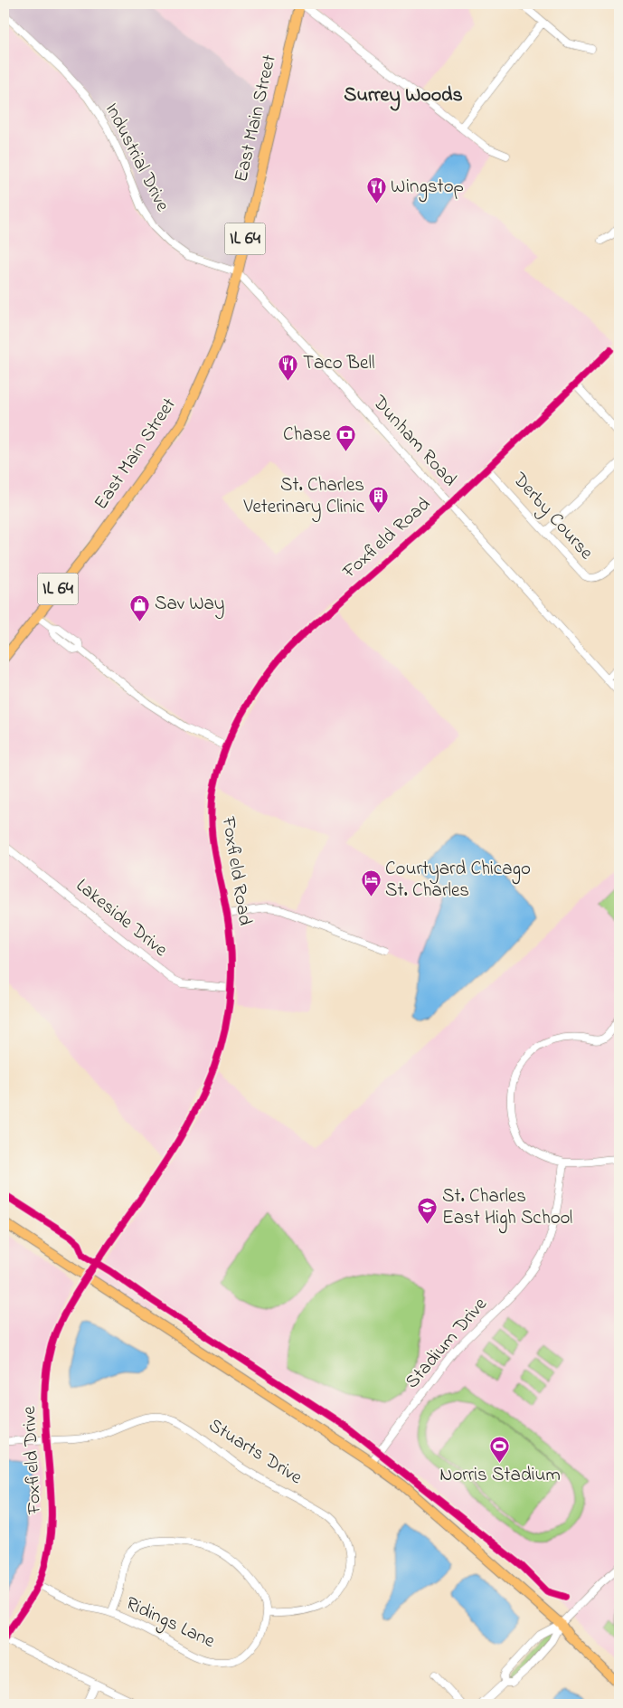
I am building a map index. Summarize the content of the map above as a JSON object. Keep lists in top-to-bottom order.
{
  "streets": {
    "main road": ["East Main Street", "IL 64"],
    "street": [
      "Industrial Drive",
      "Dunham Road",
      "Derby Course",
      "Foxfield Road",
      "Lakeside Drive",
      "Stadium Drive",
      "Stuarts Drive",
      "Foxfield Drive",
      "Ridings Lane"
    ]
  },
  "crossings": [
    ["East Main Street", "Industrial Drive"],
    ["East Main Street", "Dunham Road"],
    ["Industrial Drive", "Dunham Road"],
    ["Dunham Road", "Foxfield Road"],
    ["Derby Course", "Foxfield Road"],
    ["Foxfield Road", "Lakeside Drive"],
    ["Foxfield Road", "Foxfield Drive"],
    ["Stuarts Drive", "Foxfield Drive"],
    ["Stuarts Drive", "Ridings Lane"],
    ["Foxfield Drive", "Ridings Lane"]
  ],
  "districts": ["Surrey Woods"],
  "places": {
    "restaurant": ["Wingstop", "Taco Bell"],
    "bank": ["Chase"],
    "building": ["St. Charles Veterinary Clinic"],
    "shop": ["Sav Way"],
    "hotel": ["Courtyard Chicago St. Charles"],
    "school or university": ["St. Charles East High School"],
    "sports": ["Norris Stadium"]
  }
}
